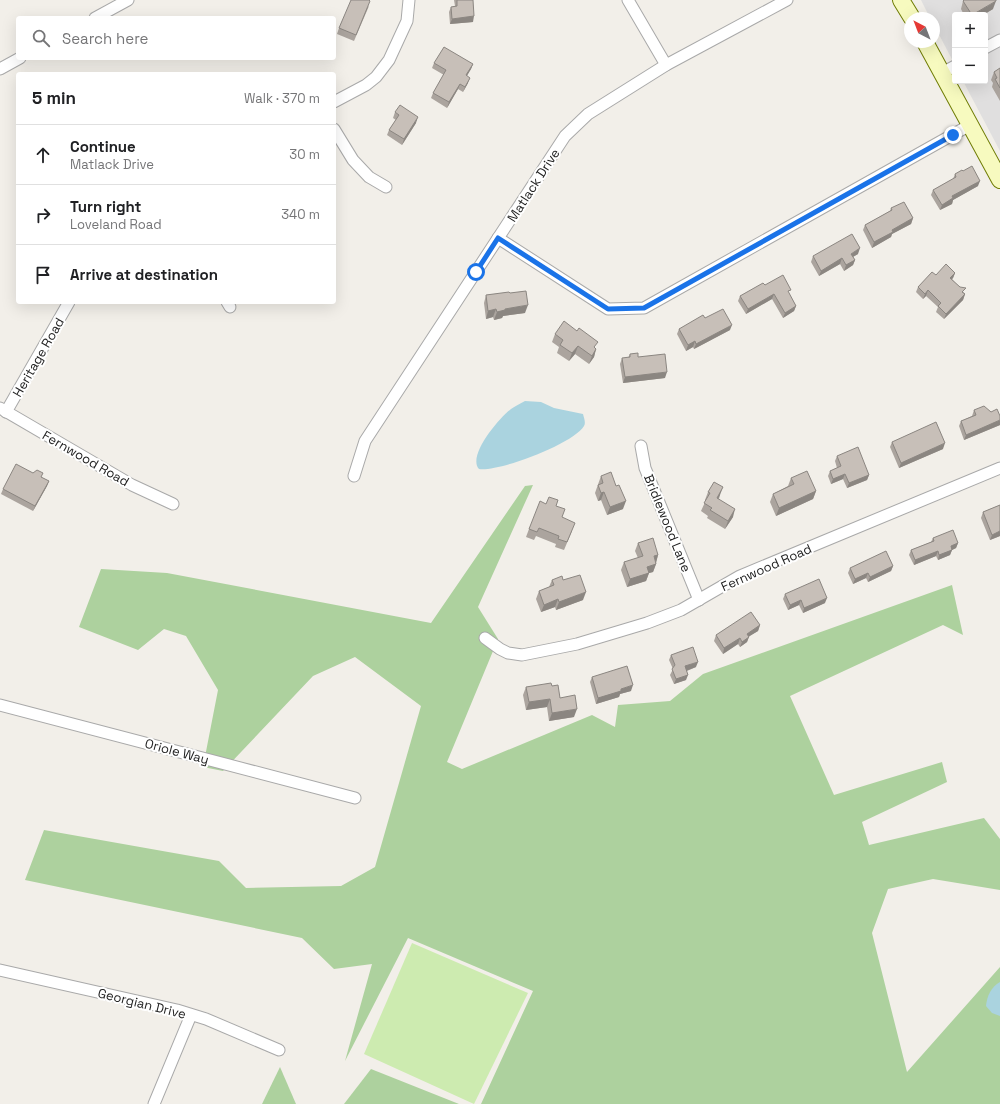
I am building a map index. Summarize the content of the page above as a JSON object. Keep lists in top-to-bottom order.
{
  "streets": {
    "street": [
      "Matlack Drive",
      "Heritage Road",
      "Fernwood Road",
      "Bridlewood Lane",
      "Oriole Way",
      "Georgian Drive"
    ]
  },
  "crossings": [
    ["Heritage Road", "Fernwood Road"],
    ["Fernwood Road", "Bridlewood Lane"]
  ],
  "north": "top left",
  "page": {
    "map_buttons": ["+", "−"],
    "search": "Search here",
    "heading": ["5 min", "Walk · 370 m"],
    "list": [
      ["Continue", "Matlack Drive", "30 m"],
      ["Turn right", "Loveland Road", "340 m"],
      "Arrive at destination"
    ]
  }
}
